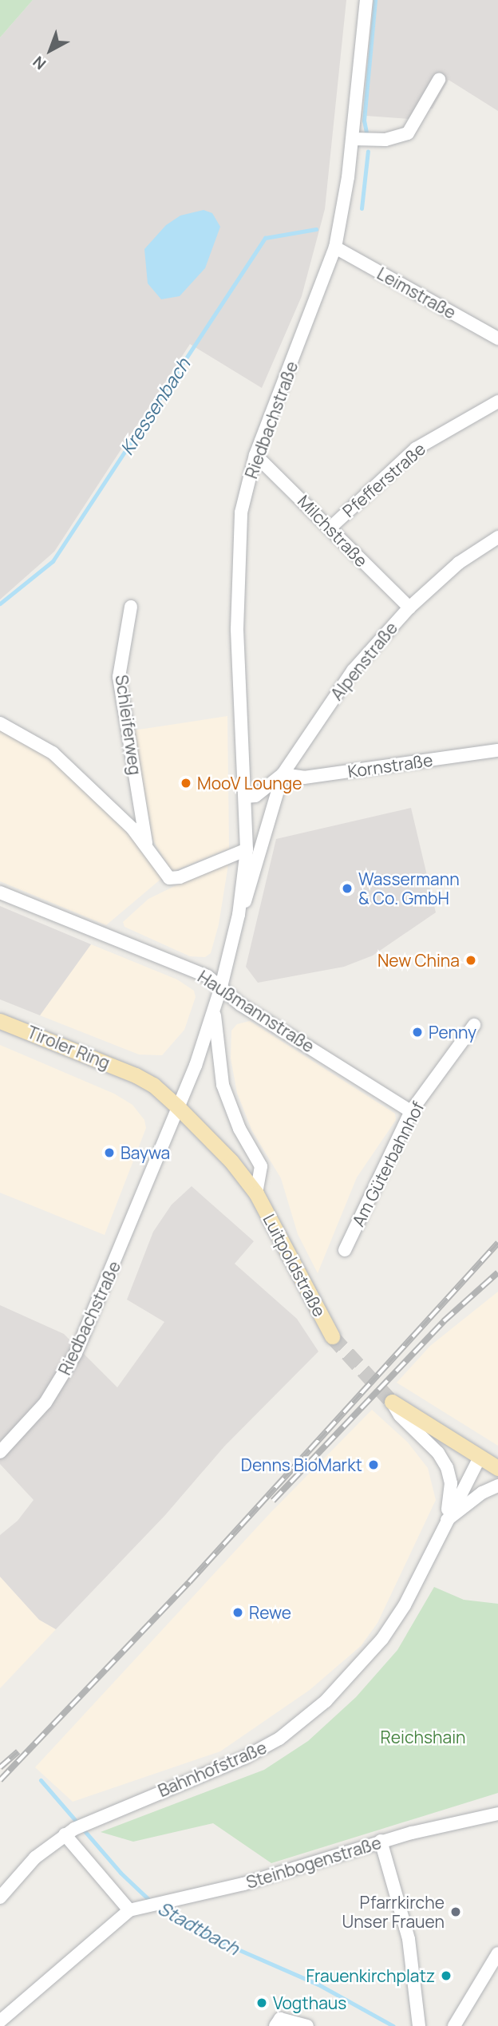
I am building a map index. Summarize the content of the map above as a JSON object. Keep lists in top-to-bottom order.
{
  "streets": {
    "main road": ["Tiroler Ring", "Luitpoldstraße"],
    "street": [
      "Leimstraße",
      "Riedbachstraße",
      "Pfefferstraße",
      "Milchstraße",
      "Alpenstraße",
      "Schleiferweg",
      "Kornstraße",
      "Haußmannstraße",
      "Am Güterbahnhof",
      "Bahnhofstraße",
      "Steinbogenstraße"
    ]
  },
  "crossings": [
    ["Leimstraße", "Riedbachstraße"],
    ["Riedbachstraße", "Milchstraße"],
    ["Riedbachstraße", "Alpenstraße"],
    ["Riedbachstraße", "Schleiferweg"],
    ["Riedbachstraße", "Kornstraße"],
    ["Riedbachstraße", "Haußmannstraße"],
    ["Riedbachstraße", "Tiroler Ring"],
    ["Riedbachstraße", "Luitpoldstraße"],
    ["Pfefferstraße", "Milchstraße"],
    ["Milchstraße", "Alpenstraße"],
    ["Alpenstraße", "Kornstraße"],
    ["Haußmannstraße", "Am Güterbahnhof"],
    ["Tiroler Ring", "Luitpoldstraße"]
  ],
  "water": ["Kressenbach", "Stadtbach"],
  "parks": ["Reichshain"],
  "places": [
    "MooV Lounge",
    "Wassermann & Co. GmbH",
    "New China",
    "Penny",
    "Baywa",
    "Denns BioMarkt",
    "Rewe",
    "Pfarrkirche Unser Frauen",
    "Frauenkirchplatz",
    "Vogthaus"
  ],
  "north": "bottom left"
}
